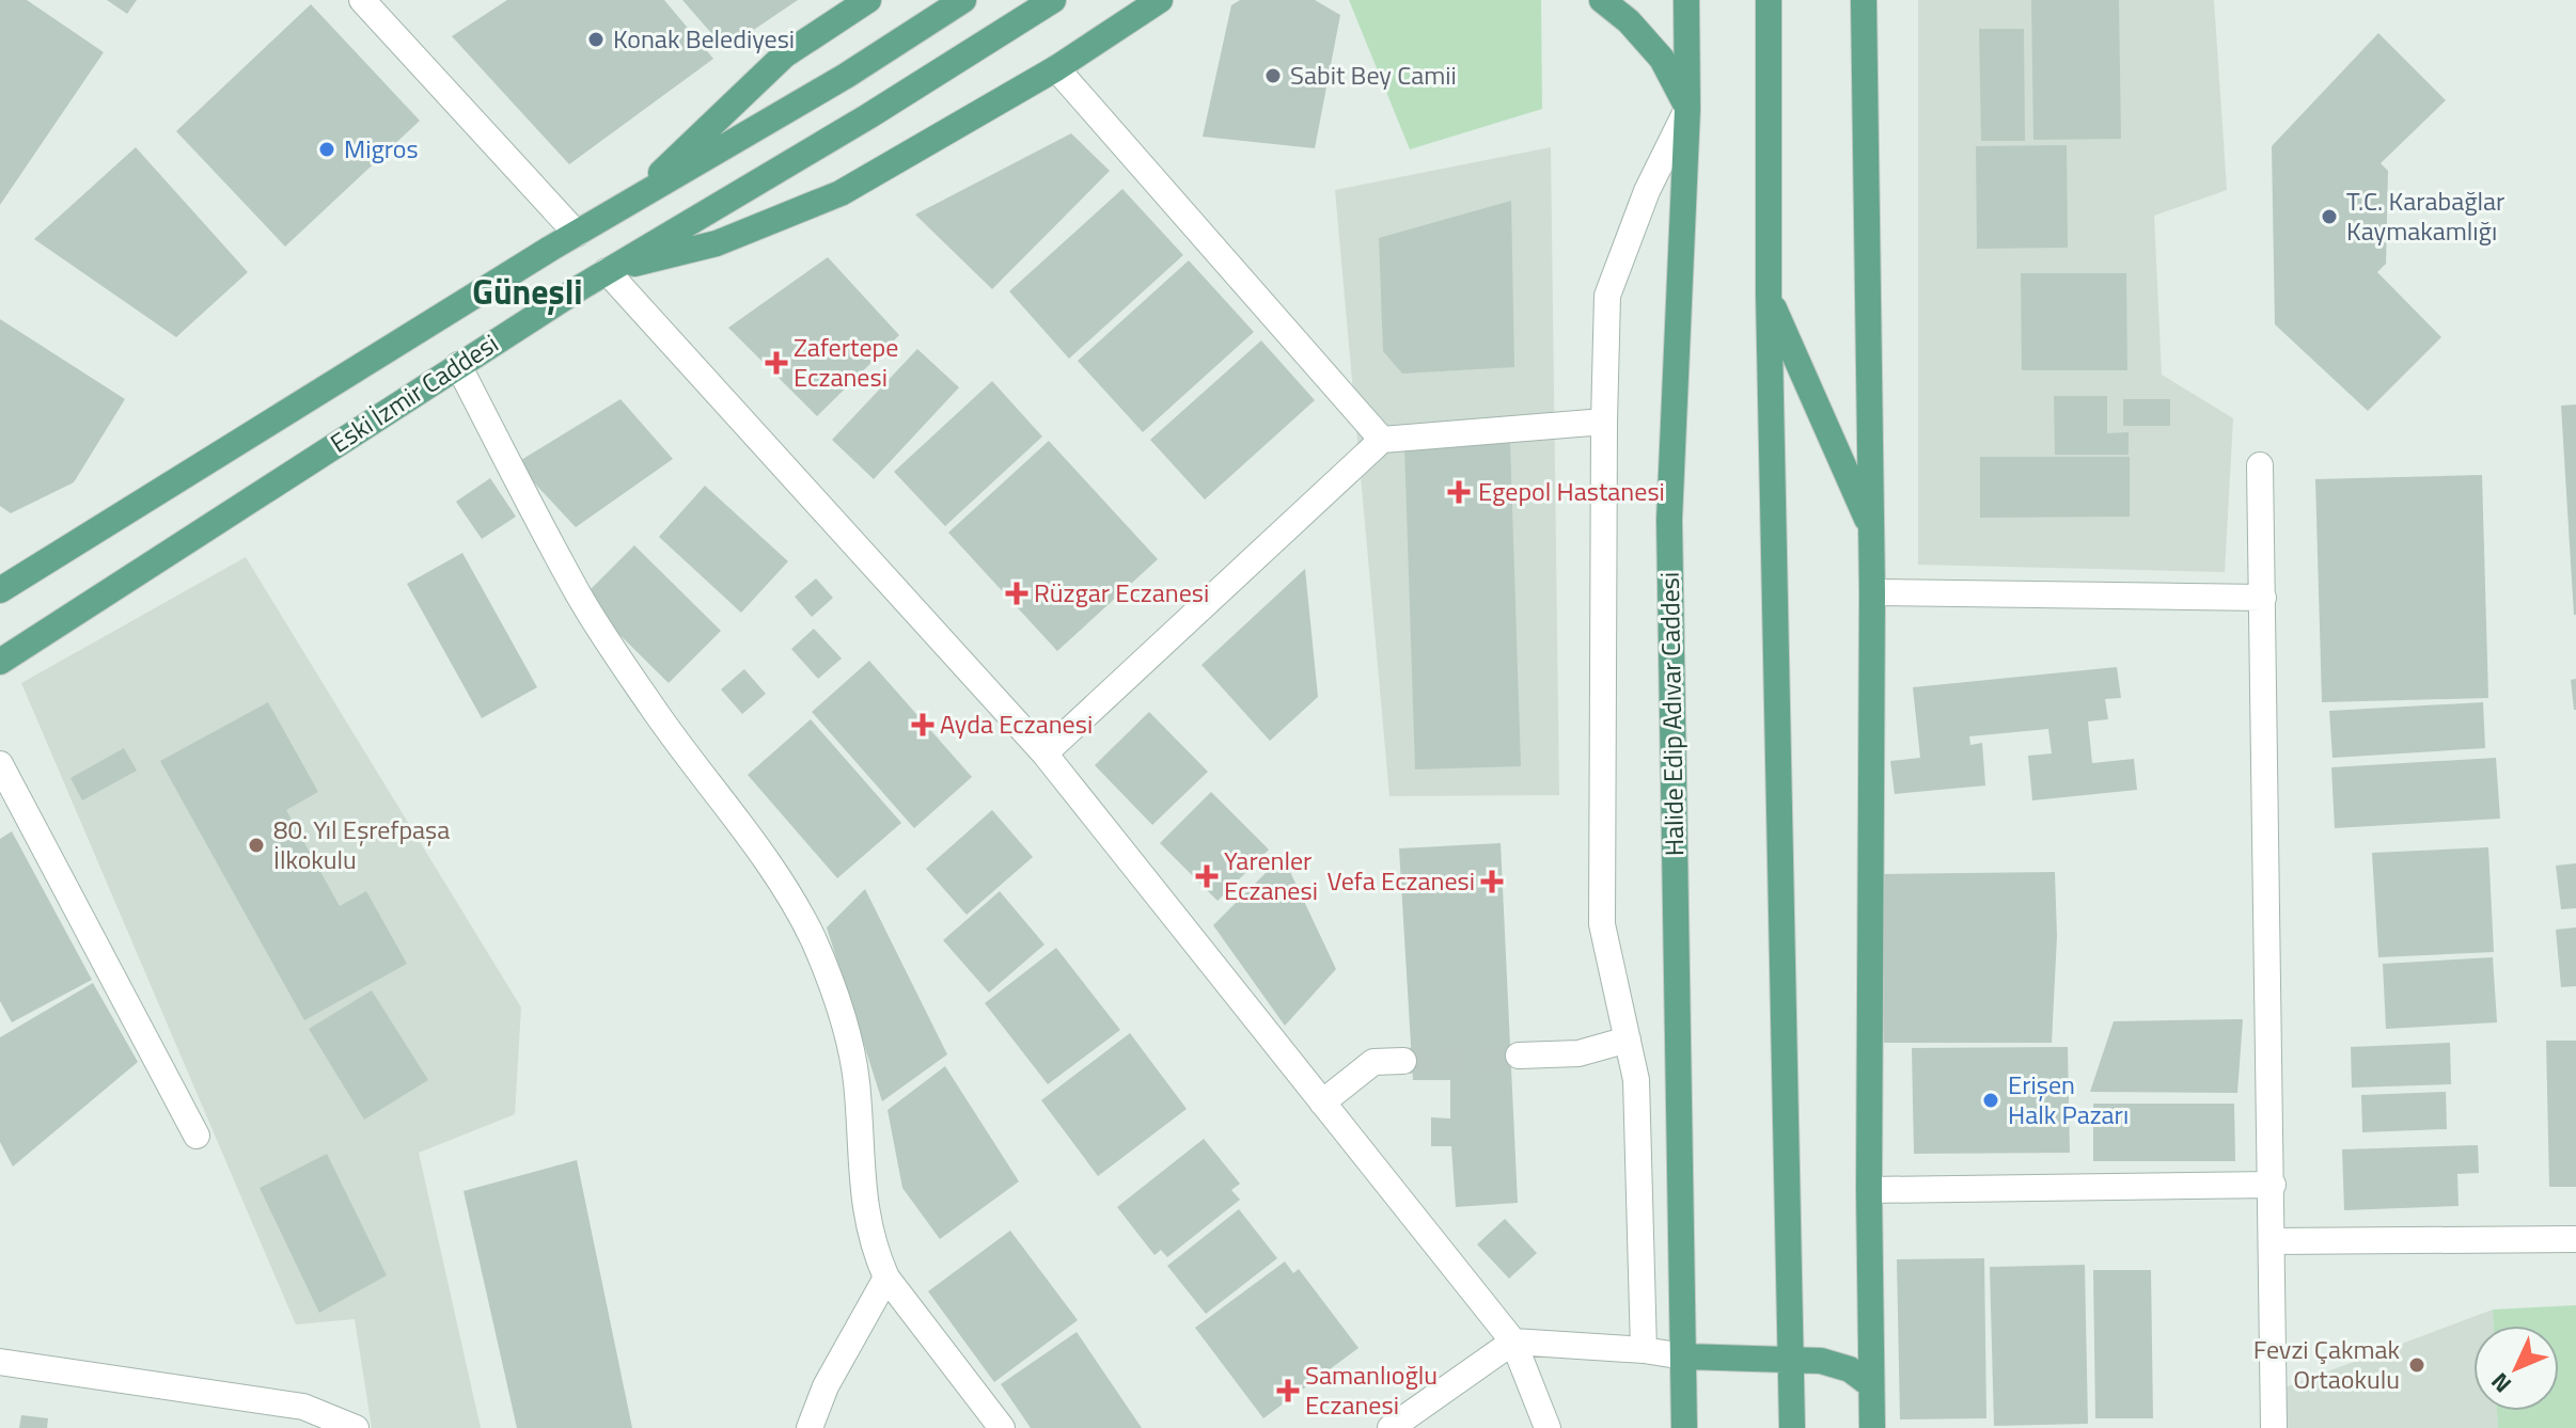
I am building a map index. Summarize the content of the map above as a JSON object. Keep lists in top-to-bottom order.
{
  "streets": {
    "main road": ["Eski İzmir Caddesi", "Halide Edip Adıvar Caddesi"]
  },
  "districts": ["Güneşli"],
  "places": {
    "other": [
      "Konak Belediyesi",
      "Sabit Bey Camii",
      "Migros",
      "T.C. Karabağlar Kaymakamlığı",
      "80. Yıl Eşrefpaşa İlkokulu",
      "Erişen Halk Pazarı",
      "Fevzi Çakmak Ortaokulu"
    ],
    "health": [
      "Zafertepe Eczanesi",
      "Egepol Hastanesi",
      "Rüzgar Eczanesi",
      "Ayda Eczanesi",
      "Yarenler Eczanesi",
      "Vefa Eczanesi",
      "Samanlıoğlu Eczanesi"
    ]
  },
  "north": "bottom left"
}
